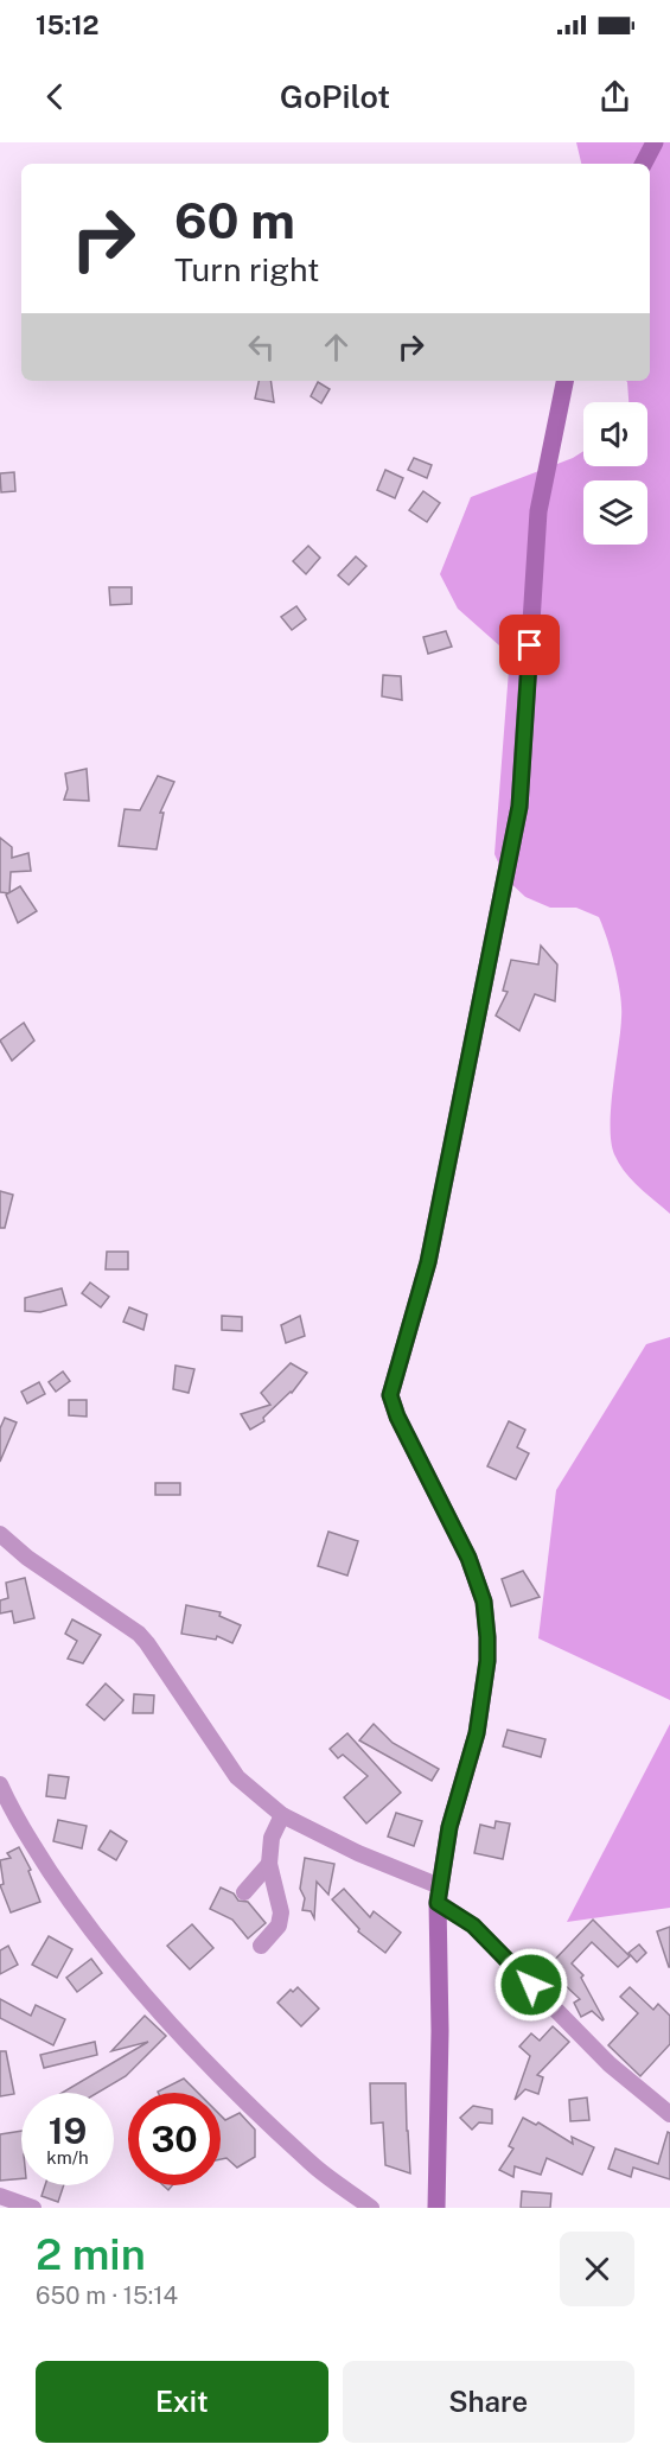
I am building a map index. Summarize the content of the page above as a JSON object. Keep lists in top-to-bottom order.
{
  "page": {
    "status": "15:12",
    "header": "GoPilot",
    "turn": ["60 m", "Turn right"],
    "speed": "19 km/h",
    "limit": "30",
    "heading": ["2 min", "650 m · 15:14"],
    "buttons": ["Exit", "Share"]
  }
}
